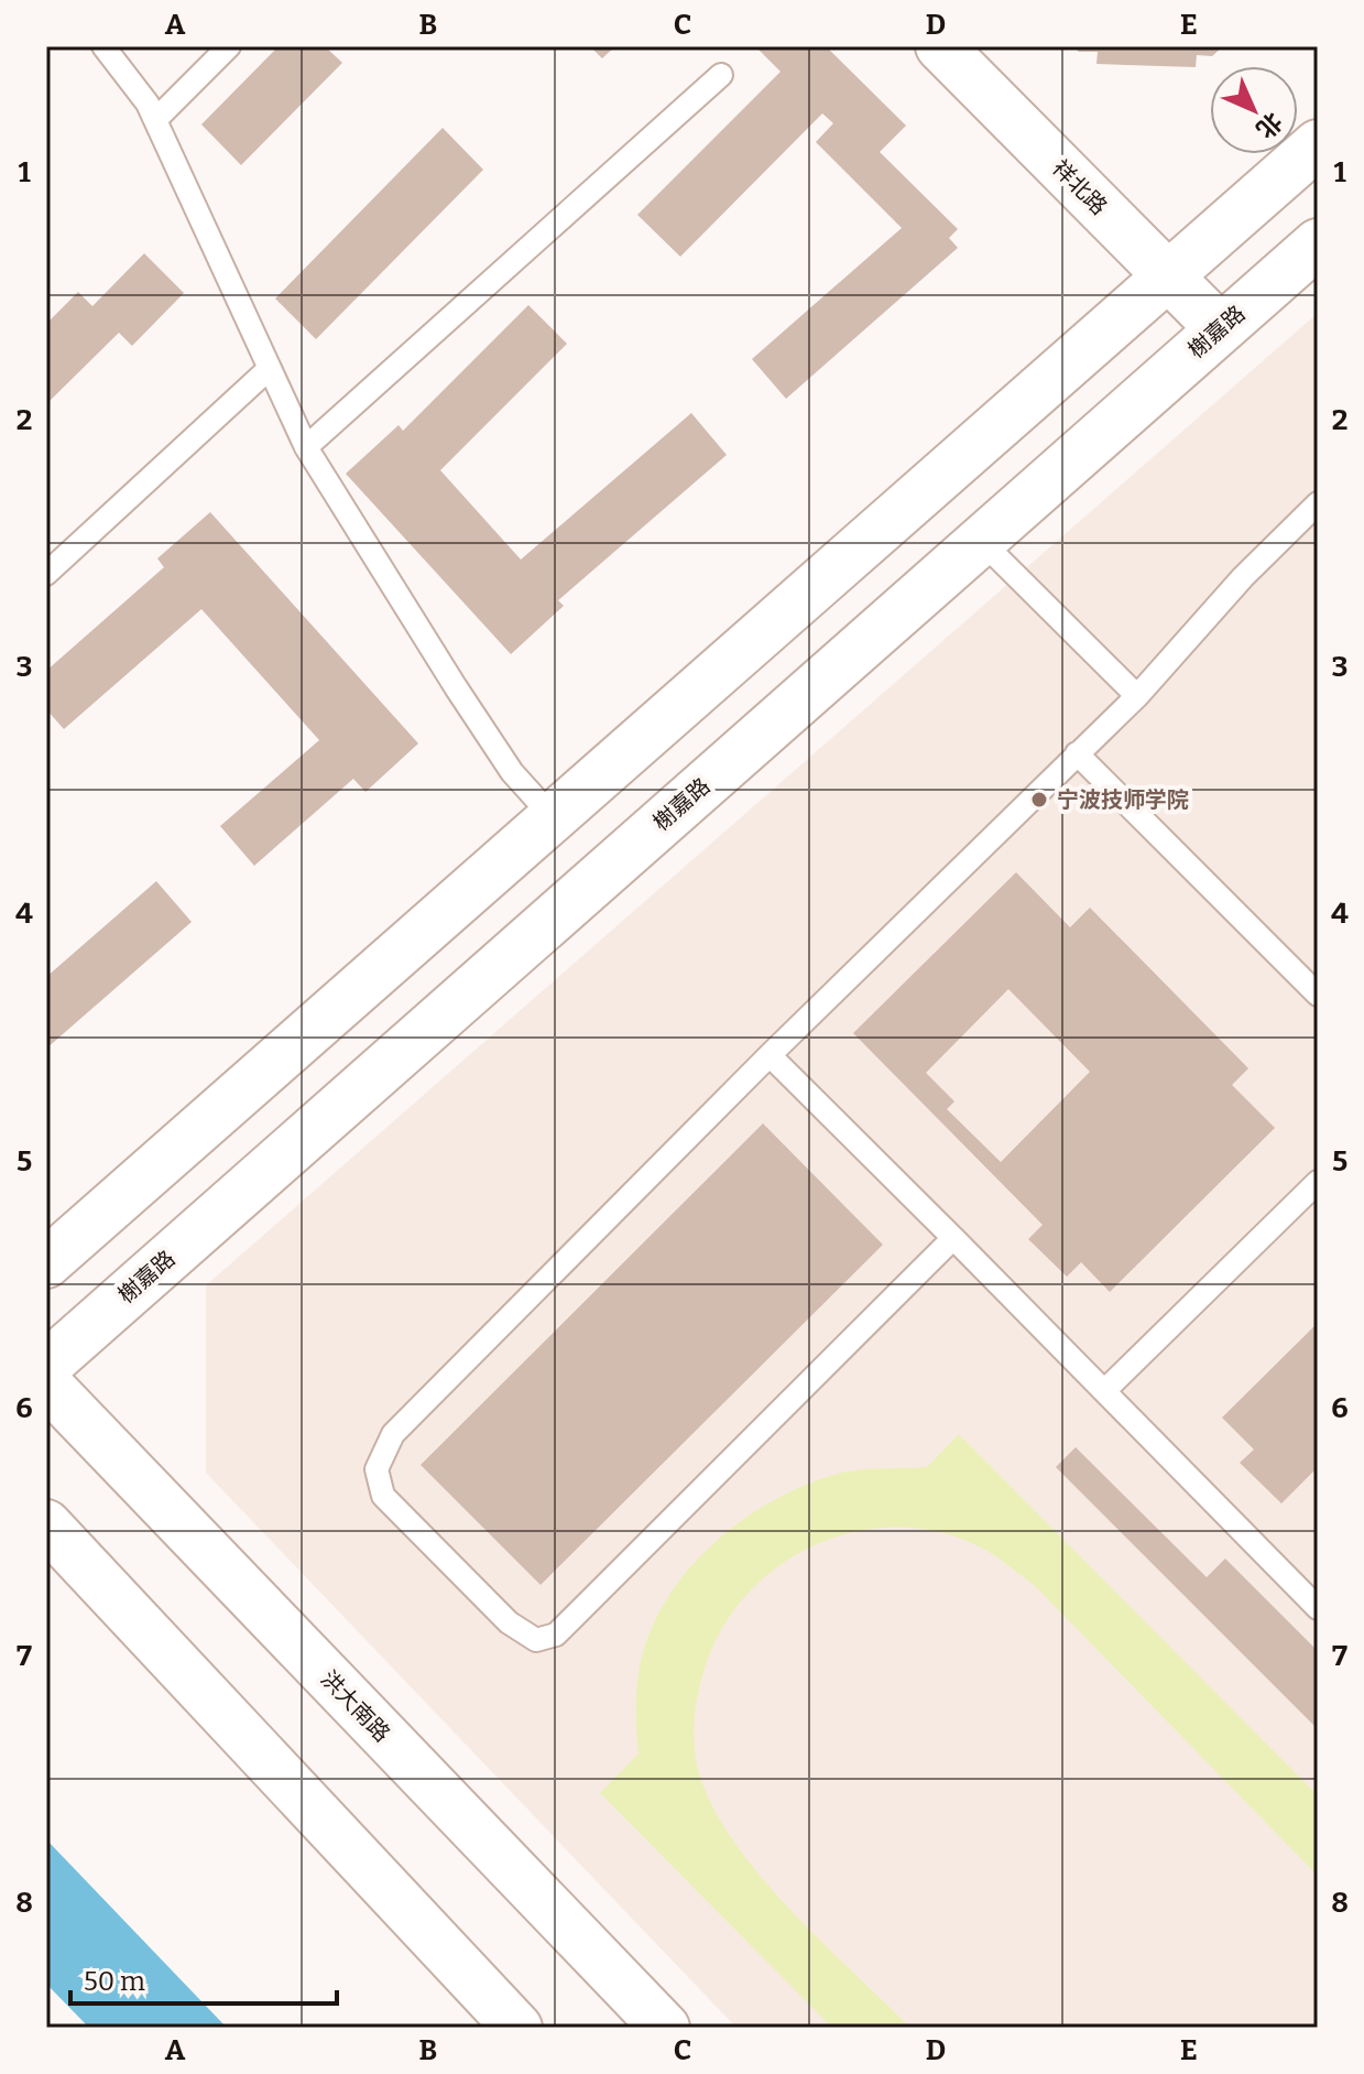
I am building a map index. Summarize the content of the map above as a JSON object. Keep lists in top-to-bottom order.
{
  "streets": {
    "main road": ["祥北路", "榭嘉路", "洪大南路"]
  },
  "crossings": [
    ["祥北路", "榭嘉路"]
  ],
  "places": ["宁波技师学院"],
  "scale_bar": "50 m",
  "north": "bottom right",
  "grid": {
    "columns": [
      "A",
      "B",
      "C",
      "D",
      "E"
    ],
    "rows": [
      "1",
      "2",
      "3",
      "4",
      "5",
      "6",
      "7",
      "8"
    ]
  }
}
